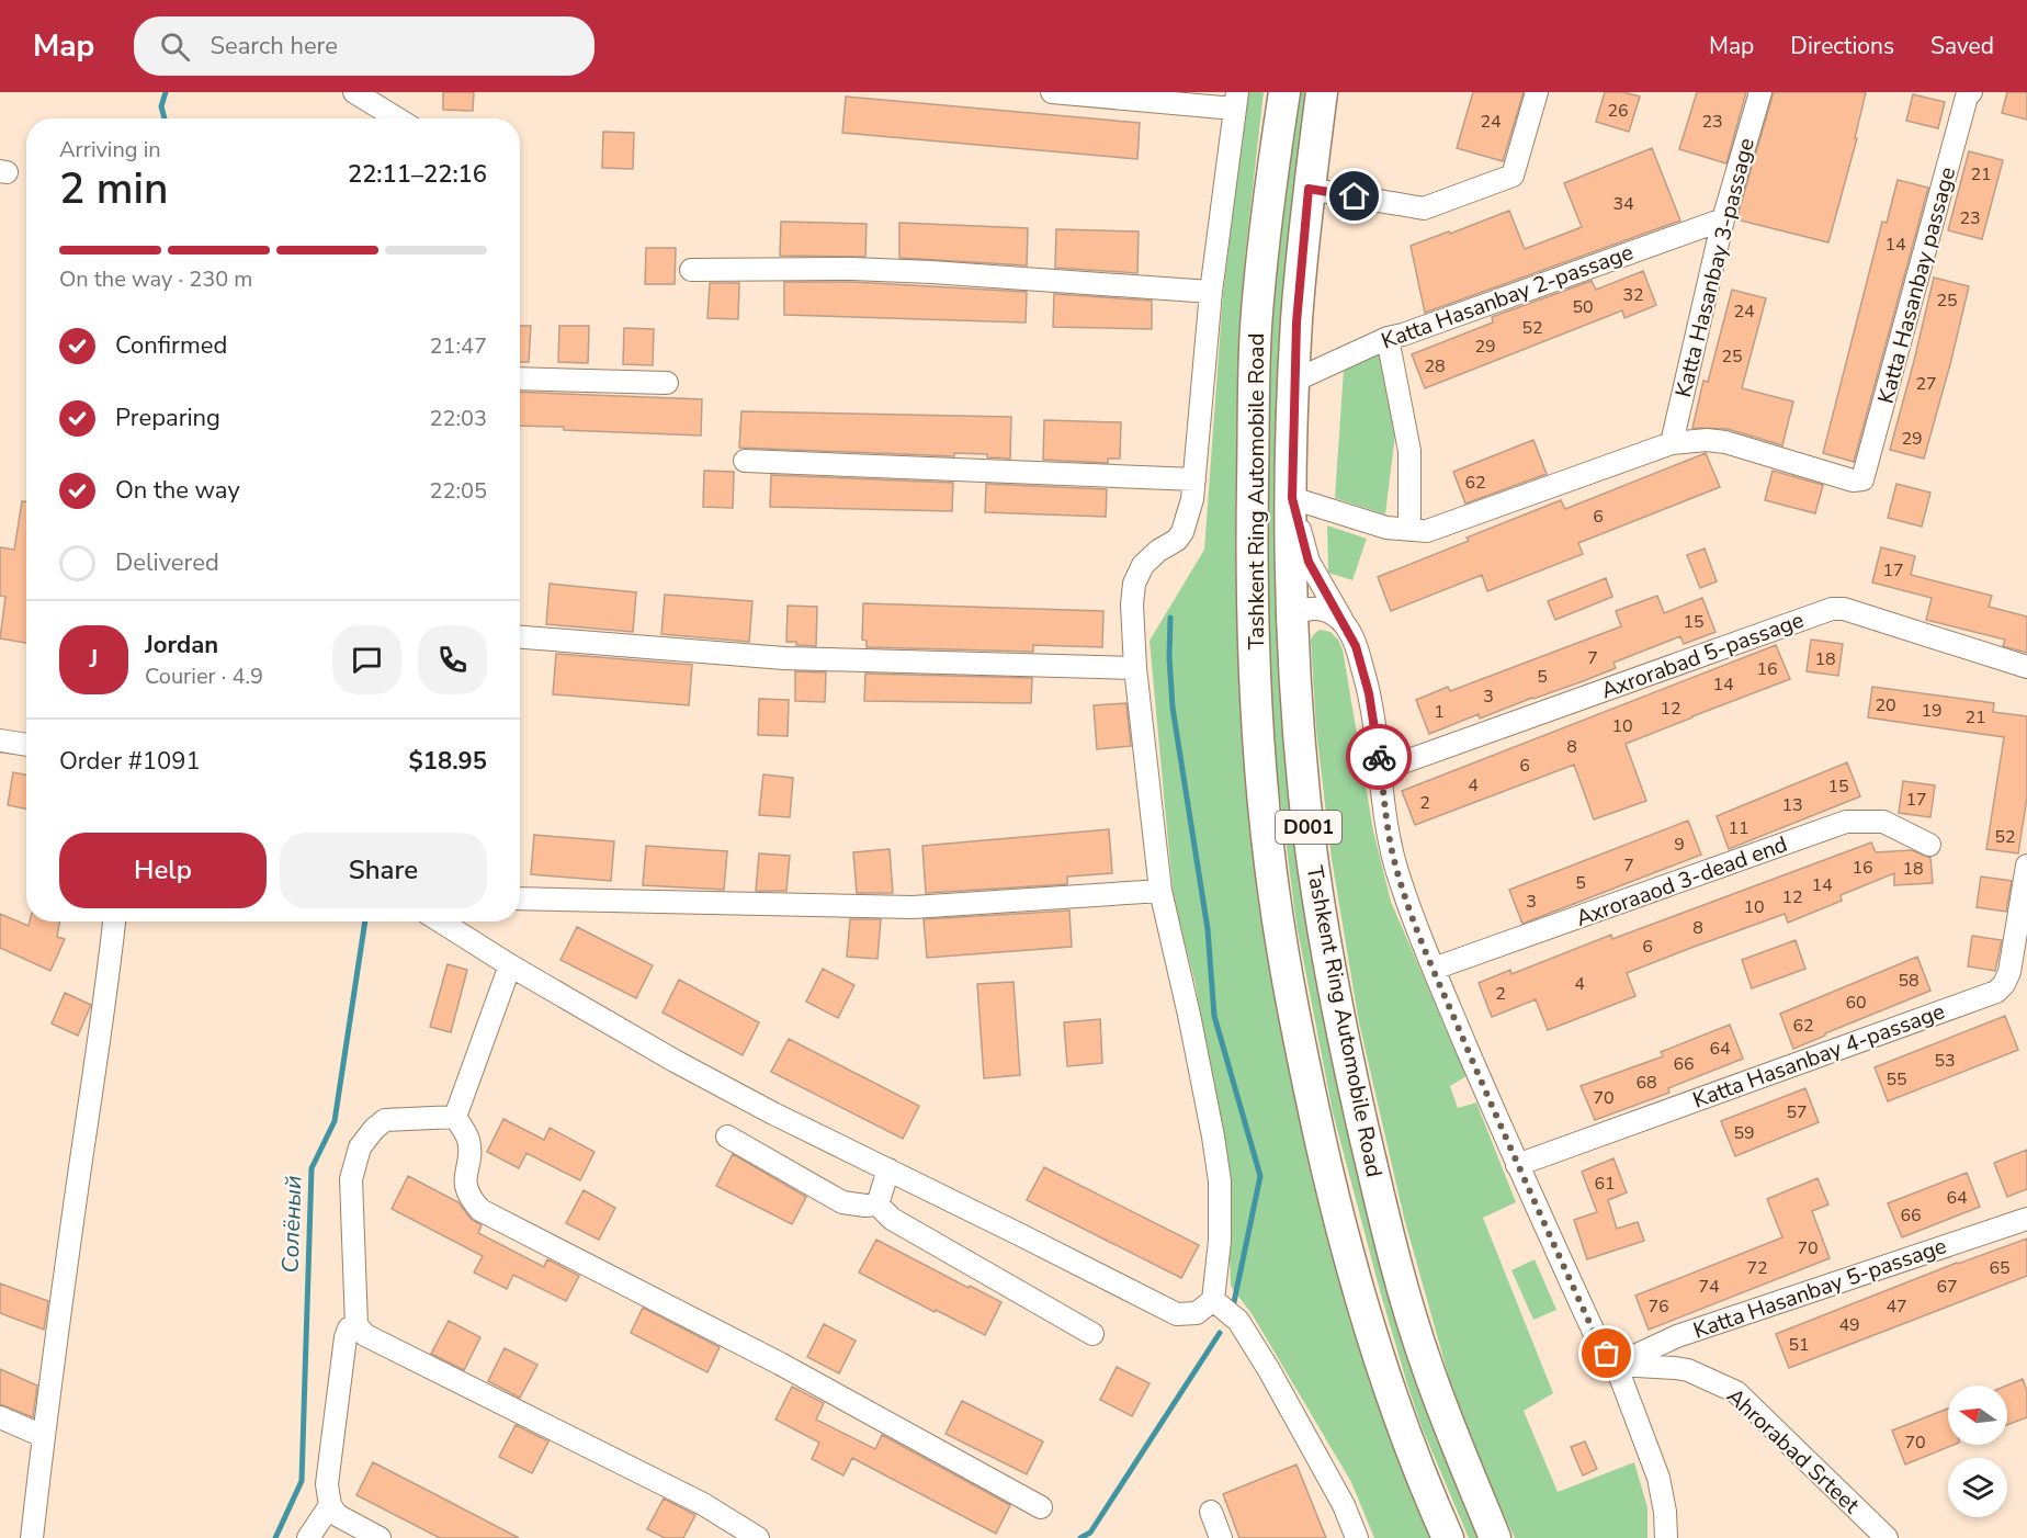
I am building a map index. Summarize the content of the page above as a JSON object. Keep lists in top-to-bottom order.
{
  "streets": {
    "highway": ["Tashkent Ring Automobile Road", "D001"],
    "street": [
      "Katta Hasanbay 3-passage",
      "Katta Hasanbay passage",
      "Katta Hasanbay 2-passage",
      "Axrorabad 5-passage",
      "Axroraaod 3-dead end",
      "Katta Hasanbay 4-passage",
      "Katta Hasanbay 5-passage",
      "Ahrorabad Srteet"
    ]
  },
  "crossings": [
    ["Katta Hasanbay 3-passage", "Katta Hasanbay passage"],
    ["Katta Hasanbay 3-passage", "Katta Hasanbay 2-passage"],
    ["Katta Hasanbay 2-passage", "Tashkent Ring Automobile Road"],
    ["Katta Hasanbay 5-passage", "Ahrorabad Srteet"]
  ],
  "water": ["Солёный"],
  "house_numbers": [
    "26",
    "24",
    "23",
    "21",
    "34",
    "23",
    "14",
    "32",
    "25",
    "50",
    "24",
    "52",
    "29",
    "25",
    "28",
    "27",
    "29",
    "62",
    "6",
    "17",
    "15",
    "7",
    "18",
    "16",
    "5",
    "14",
    "3",
    "20",
    "12",
    "19",
    "1",
    "21",
    "10",
    "8",
    "6",
    "4",
    "15",
    "17",
    "2",
    "13",
    "11",
    "52",
    "9",
    "7",
    "16",
    "18",
    "5",
    "14",
    "12",
    "3",
    "10",
    "8",
    "6",
    "58",
    "4",
    "2",
    "60",
    "62",
    "64",
    "53",
    "66",
    "55",
    "68",
    "70",
    "57",
    "59",
    "61",
    "64",
    "66",
    "70",
    "72",
    "65",
    "74",
    "67",
    "76",
    "47",
    "49",
    "51",
    "70"
  ],
  "north": "left",
  "page": {
    "header": "Map",
    "search": "Search here",
    "nav": ["Map", "Directions", "Saved"],
    "heading": ["2 min", "Arriving in", "22:11–22:16"],
    "panel": [
      "Jordan",
      "Courier · 4.9",
      "Order #1091",
      "$18.95"
    ],
    "bar": "On the way · 230 m",
    "list": [
      ["Confirmed", "21:47"],
      ["Preparing", "22:03"],
      ["On the way", "22:05"],
      "Delivered"
    ],
    "round": "J",
    "buttons": ["Help", "Share"]
  }
}
